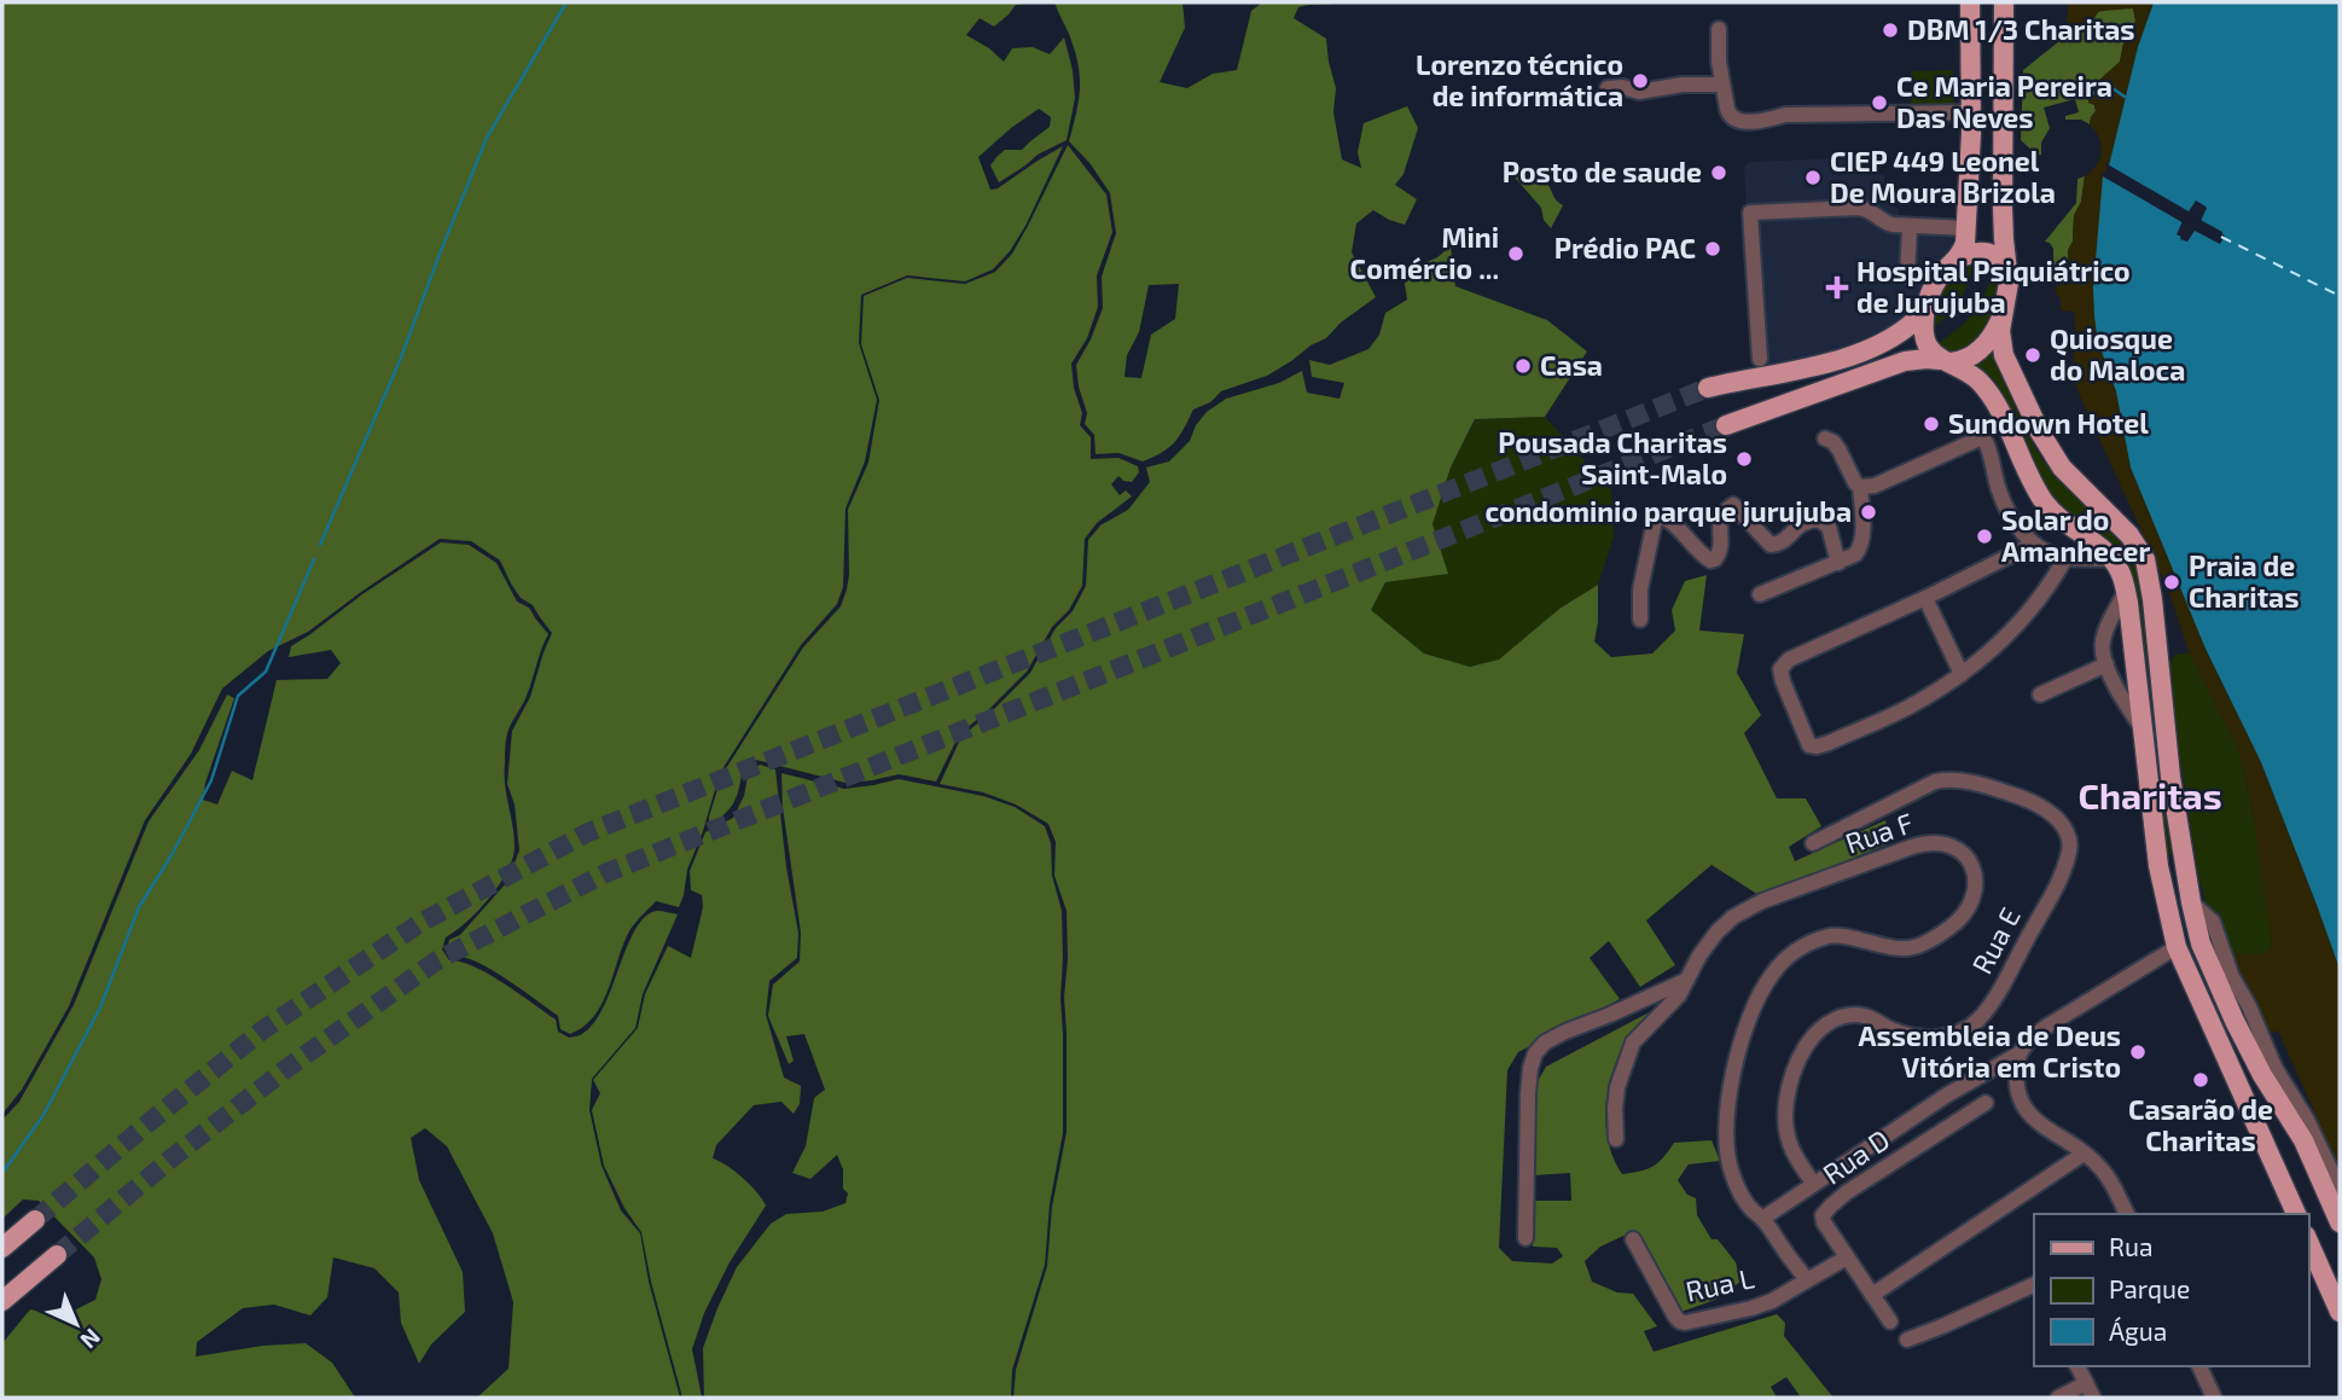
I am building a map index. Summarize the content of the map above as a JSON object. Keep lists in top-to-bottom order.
{
  "streets": {
    "street": [
      "Rua F",
      "Rua E",
      "Rua D",
      "Rua L"
    ]
  },
  "crossings": [
    ["Rua F", "Rua L"]
  ],
  "districts": ["Charitas"],
  "places": {
    "other": [
      "DBM 1/3 Charitas",
      "Lorenzo técnico de informática",
      "Ce Maria Pereira Das Neves",
      "Posto de saude",
      "CIEP 449 Leonel De Moura Brizola",
      "Prédio PAC",
      "Mini Comércio ...",
      "Quiosque do Maloca",
      "Casa",
      "Sundown Hotel",
      "Pousada Charitas Saint-Malo",
      "condominio parque jurujuba",
      "Solar do Amanhecer",
      "Praia de Charitas",
      "Assembleia de Deus Vitória em Cristo",
      "Casarão de Charitas"
    ],
    "health": ["Hospital Psiquiátrico de Jurujuba"]
  },
  "legend": ["Rua", "Parque", "Água"],
  "north": "bottom right"
}
